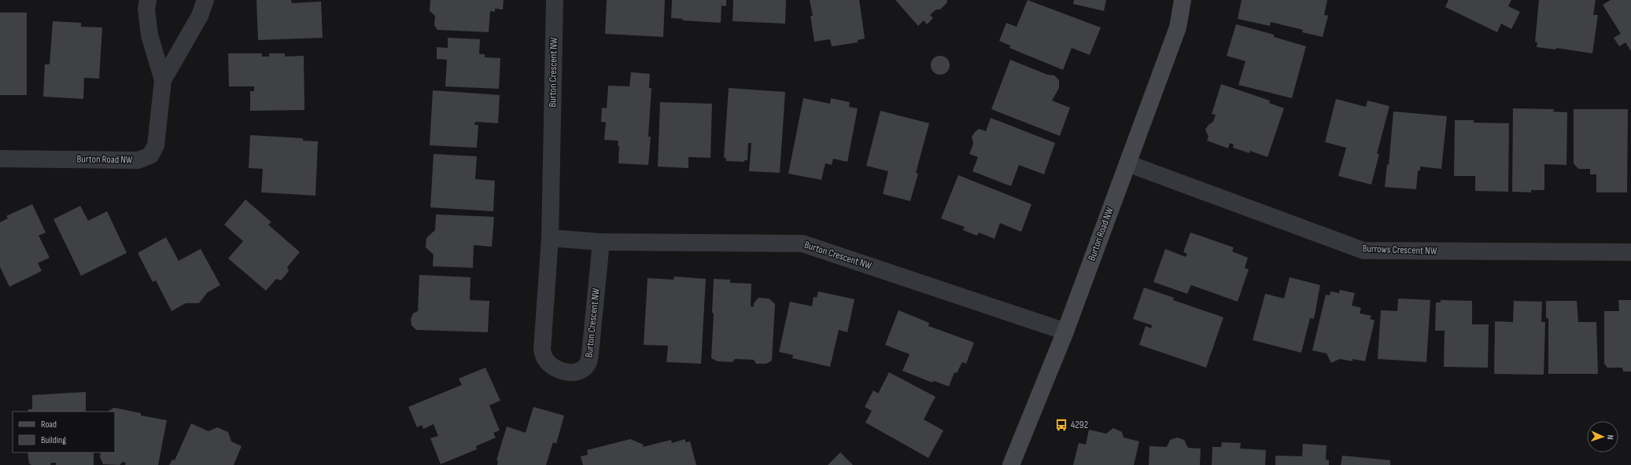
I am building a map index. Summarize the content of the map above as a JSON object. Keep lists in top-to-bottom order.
{
  "streets": {
    "street": ["Burton Crescent NW", "Burton Road NW", "Burrows Crescent NW"]
  },
  "crossings": [
    ["Burton Crescent NW", "Burton Road NW"],
    ["Burton Road NW", "Burrows Crescent NW"]
  ],
  "places": {
    "bus stop": ["4292"]
  },
  "legend": ["Road", "Building"],
  "north": "right"
}
